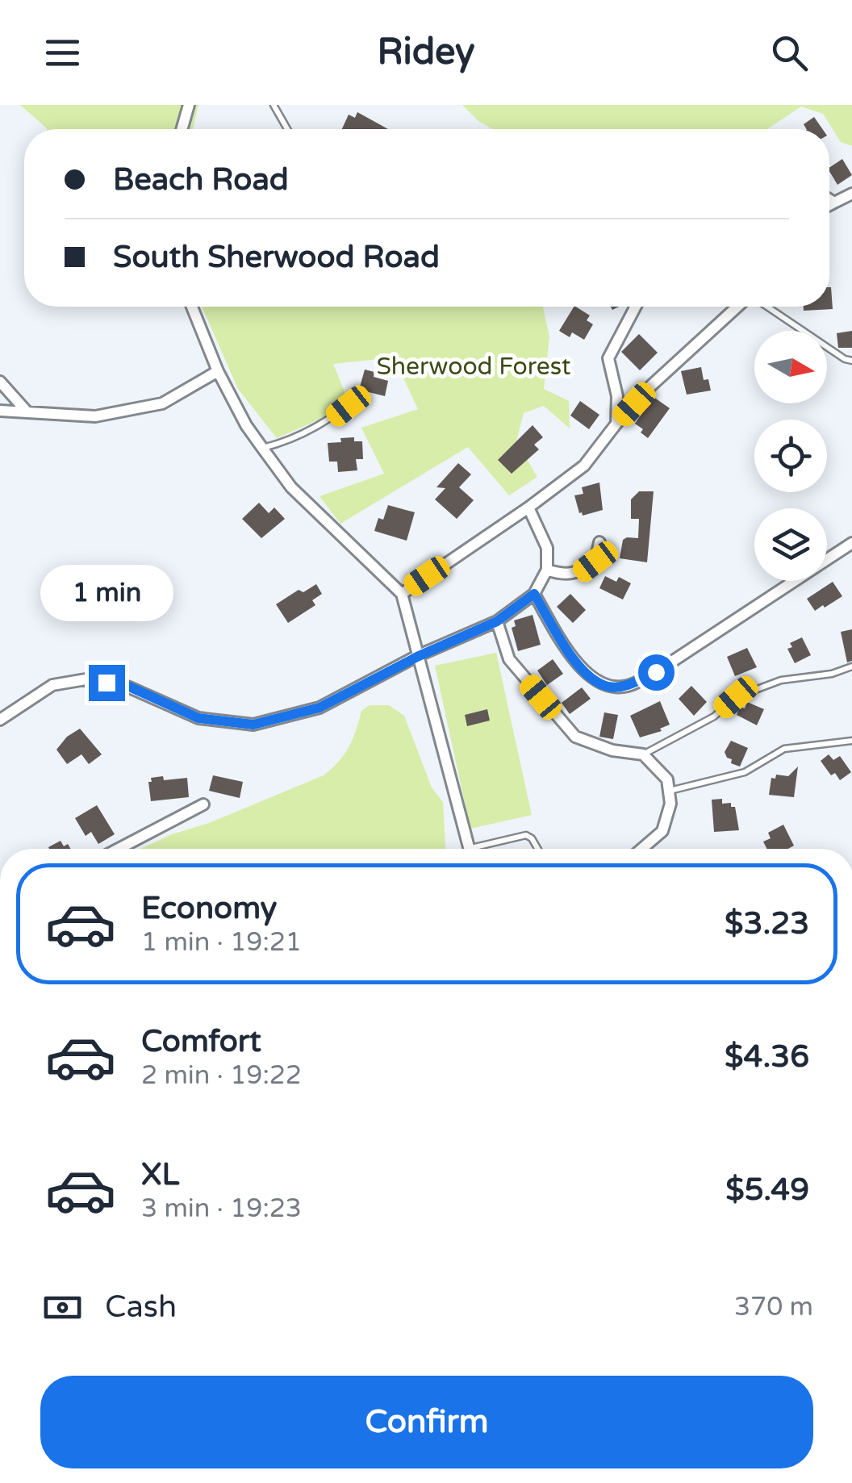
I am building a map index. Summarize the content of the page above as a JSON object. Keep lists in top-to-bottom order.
{
  "parks": ["Sherwood Forest"],
  "north": "right",
  "page": {
    "header": "Ridey",
    "banner": ["Beach Road", "South Sherwood Road"],
    "bubble": "1 min",
    "list": [
      {
        "name": "Economy",
        "note": "1 min · 19:21",
        "value": "$3.23"
      },
      {
        "name": "Comfort",
        "note": "2 min · 19:22",
        "value": "$4.36"
      },
      {
        "name": "XL",
        "note": "3 min · 19:23",
        "value": "$5.49"
      }
    ],
    "pay": ["Cash", "370 m"],
    "buttons": "Confirm"
  }
}
